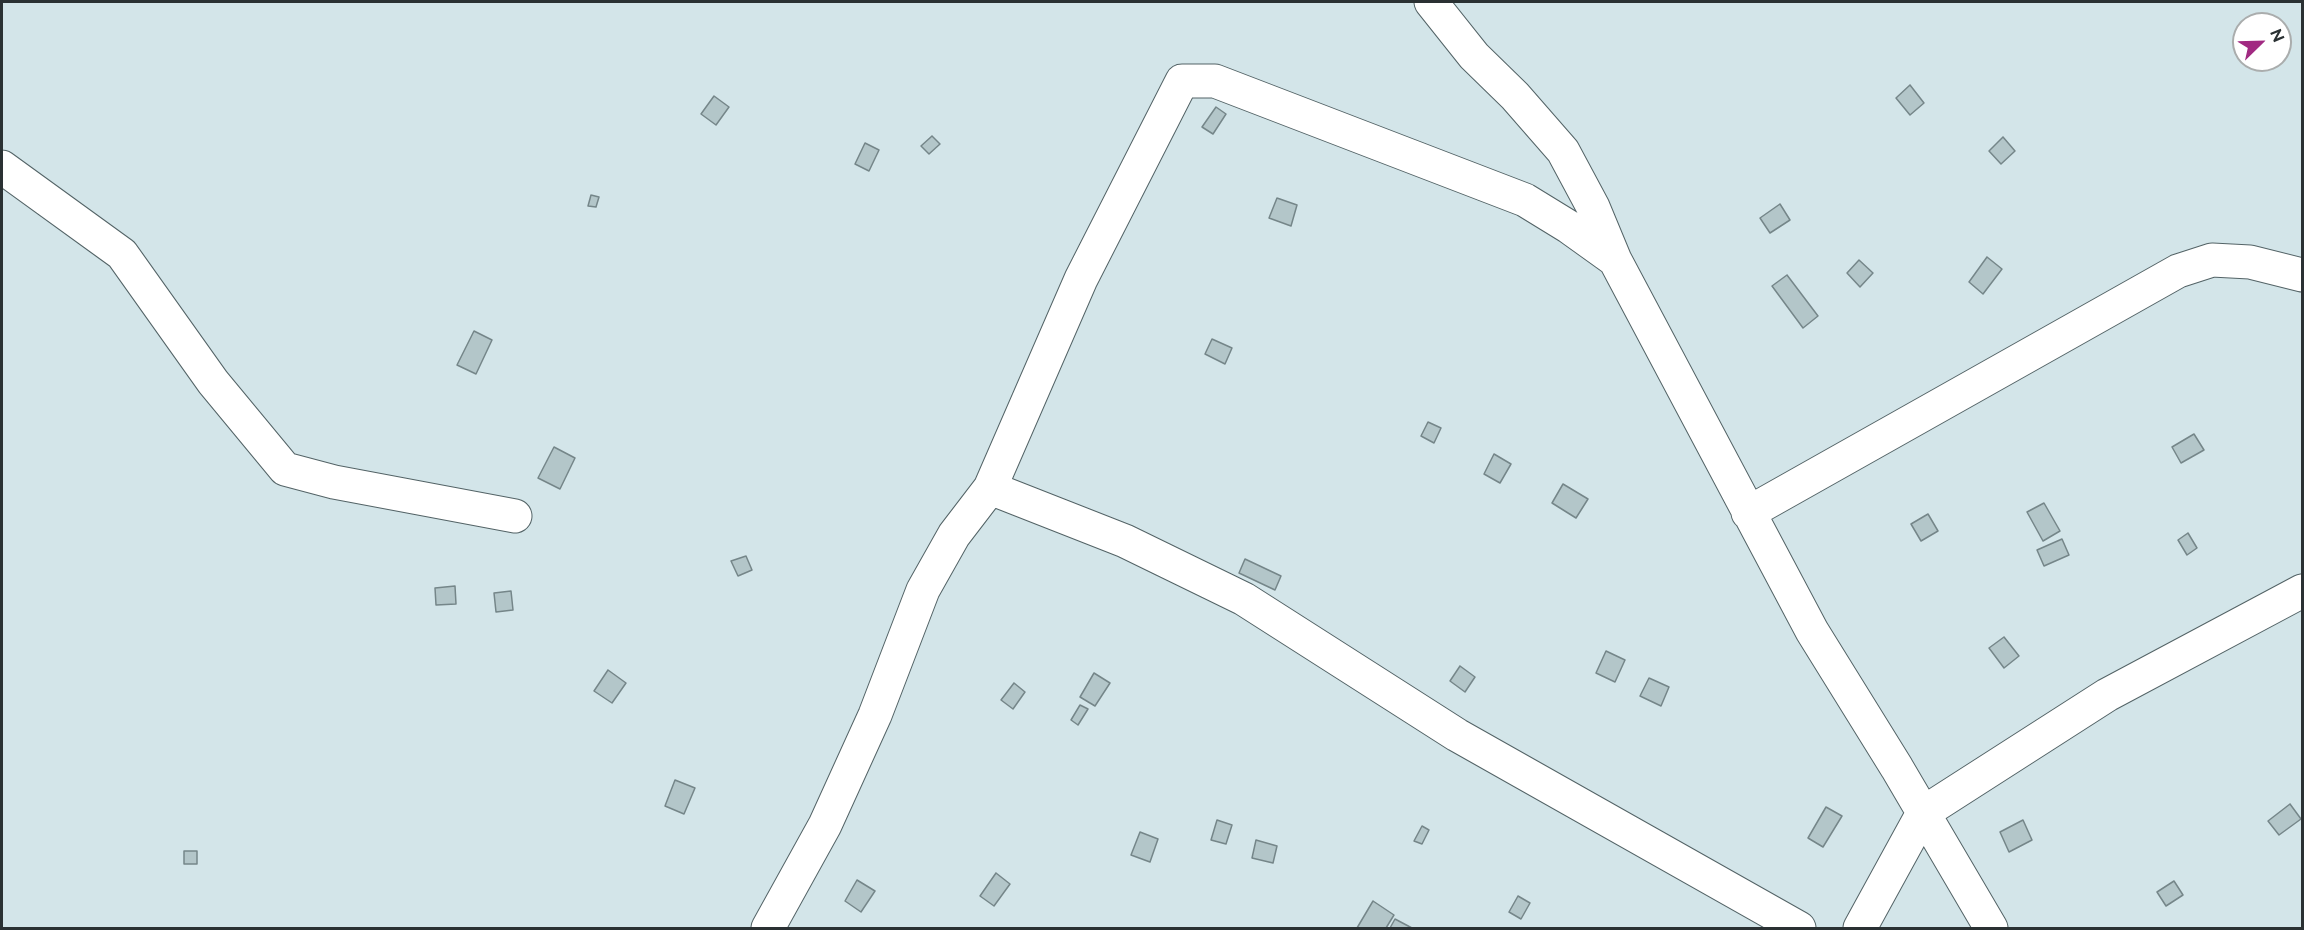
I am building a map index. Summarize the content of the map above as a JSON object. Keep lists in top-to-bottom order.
{
  "north": "top right"
}
